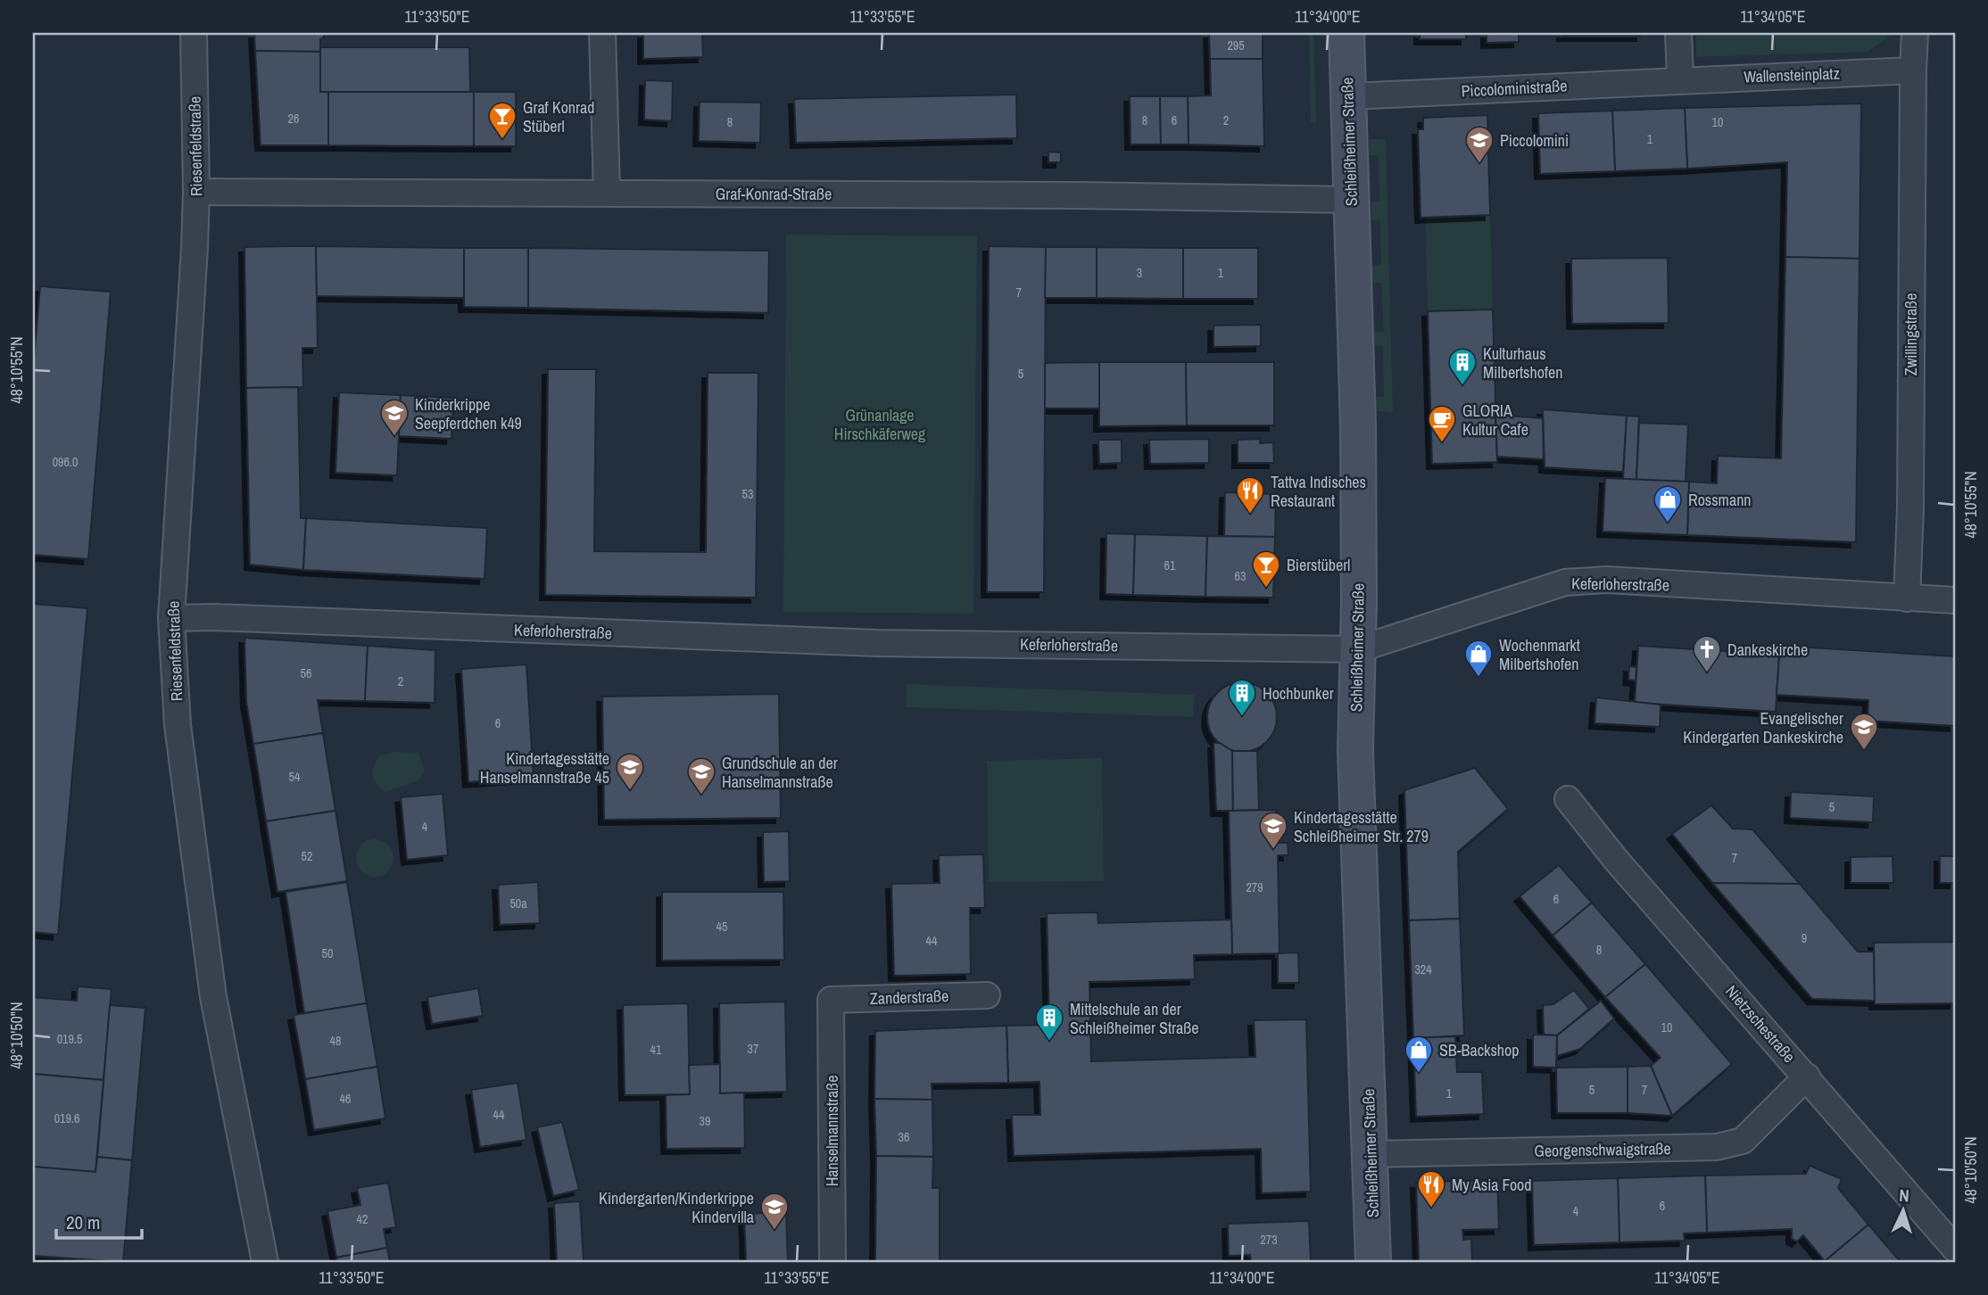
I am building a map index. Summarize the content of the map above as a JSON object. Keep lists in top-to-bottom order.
{
  "streets": {
    "main road": ["Schleißheimer Straße"],
    "street": [
      "Wallensteinplatz",
      "Piccoloministraße",
      "Riesenfeldstraße",
      "Graf-Konrad-Straße",
      "Zwillingstraße",
      "Keferloherstraße",
      "Zanderstraße",
      "Nietzschestraße",
      "Hanselmannstraße",
      "Georgenschwaigstraße"
    ]
  },
  "crossings": [
    ["Wallensteinplatz", "Piccoloministraße"],
    ["Wallensteinplatz", "Zwillingstraße"],
    ["Piccoloministraße", "Schleißheimer Straße"],
    ["Schleißheimer Straße", "Graf-Konrad-Straße"],
    ["Schleißheimer Straße", "Keferloherstraße"],
    ["Schleißheimer Straße", "Georgenschwaigstraße"],
    ["Riesenfeldstraße", "Graf-Konrad-Straße"],
    ["Riesenfeldstraße", "Keferloherstraße"],
    ["Zwillingstraße", "Keferloherstraße"],
    ["Zanderstraße", "Hanselmannstraße"],
    ["Nietzschestraße", "Georgenschwaigstraße"]
  ],
  "parks": ["Grünanlage Hirschkäferweg"],
  "places": {
    "bar": ["Graf Konrad Stüberl", "Bierstüberl"],
    "school or university": [
      "Piccolomini",
      "Kinderkrippe Seepferdchen k49",
      "Evangelischer Kindergarten Dankeskirche",
      "Kindertagesstätte Hanselmannstraße 45",
      "Grundschule an der Hanselmannstraße",
      "Kindertagesstätte Schleißheimer Str. 279",
      "Kindergarten/Kinderkrippe Kindervilla"
    ],
    "building": ["Kulturhaus Milbertshofen", "Hochbunker", "Mittelschule an der Schleißheimer Straße"],
    "cafe": ["GLORIA Kultur Cafe"],
    "restaurant": ["Tattva Indisches Restaurant", "My Asia Food"],
    "shop": ["Rossmann", "Wochenmarkt Milbertshofen", "SB-Backshop"],
    "church": ["Dankeskirche"]
  },
  "house_numbers": [
    "295",
    "26",
    "8",
    "6",
    "2",
    "8",
    "10",
    "1",
    "3",
    "1",
    "7",
    "5",
    "096.0",
    "53",
    "61",
    "63",
    "56",
    "2",
    "6",
    "54",
    "5",
    "4",
    "52",
    "7",
    "279",
    "6",
    "50a",
    "45",
    "9",
    "44",
    "8",
    "50",
    "324",
    "10",
    "019.5",
    "48",
    "37",
    "41",
    "5",
    "7",
    "1",
    "46",
    "44",
    "019.6",
    "39",
    "36",
    "6",
    "4",
    "42",
    "273"
  ],
  "scale_bar": "20 m",
  "north": "top",
  "coordinates": [
    "11°33'50\"E",
    "11°33'55\"E",
    "11°34'00\"E",
    "11°34'05\"E",
    "48°10'55\"N",
    "48°10'50\"N"
  ]
}
